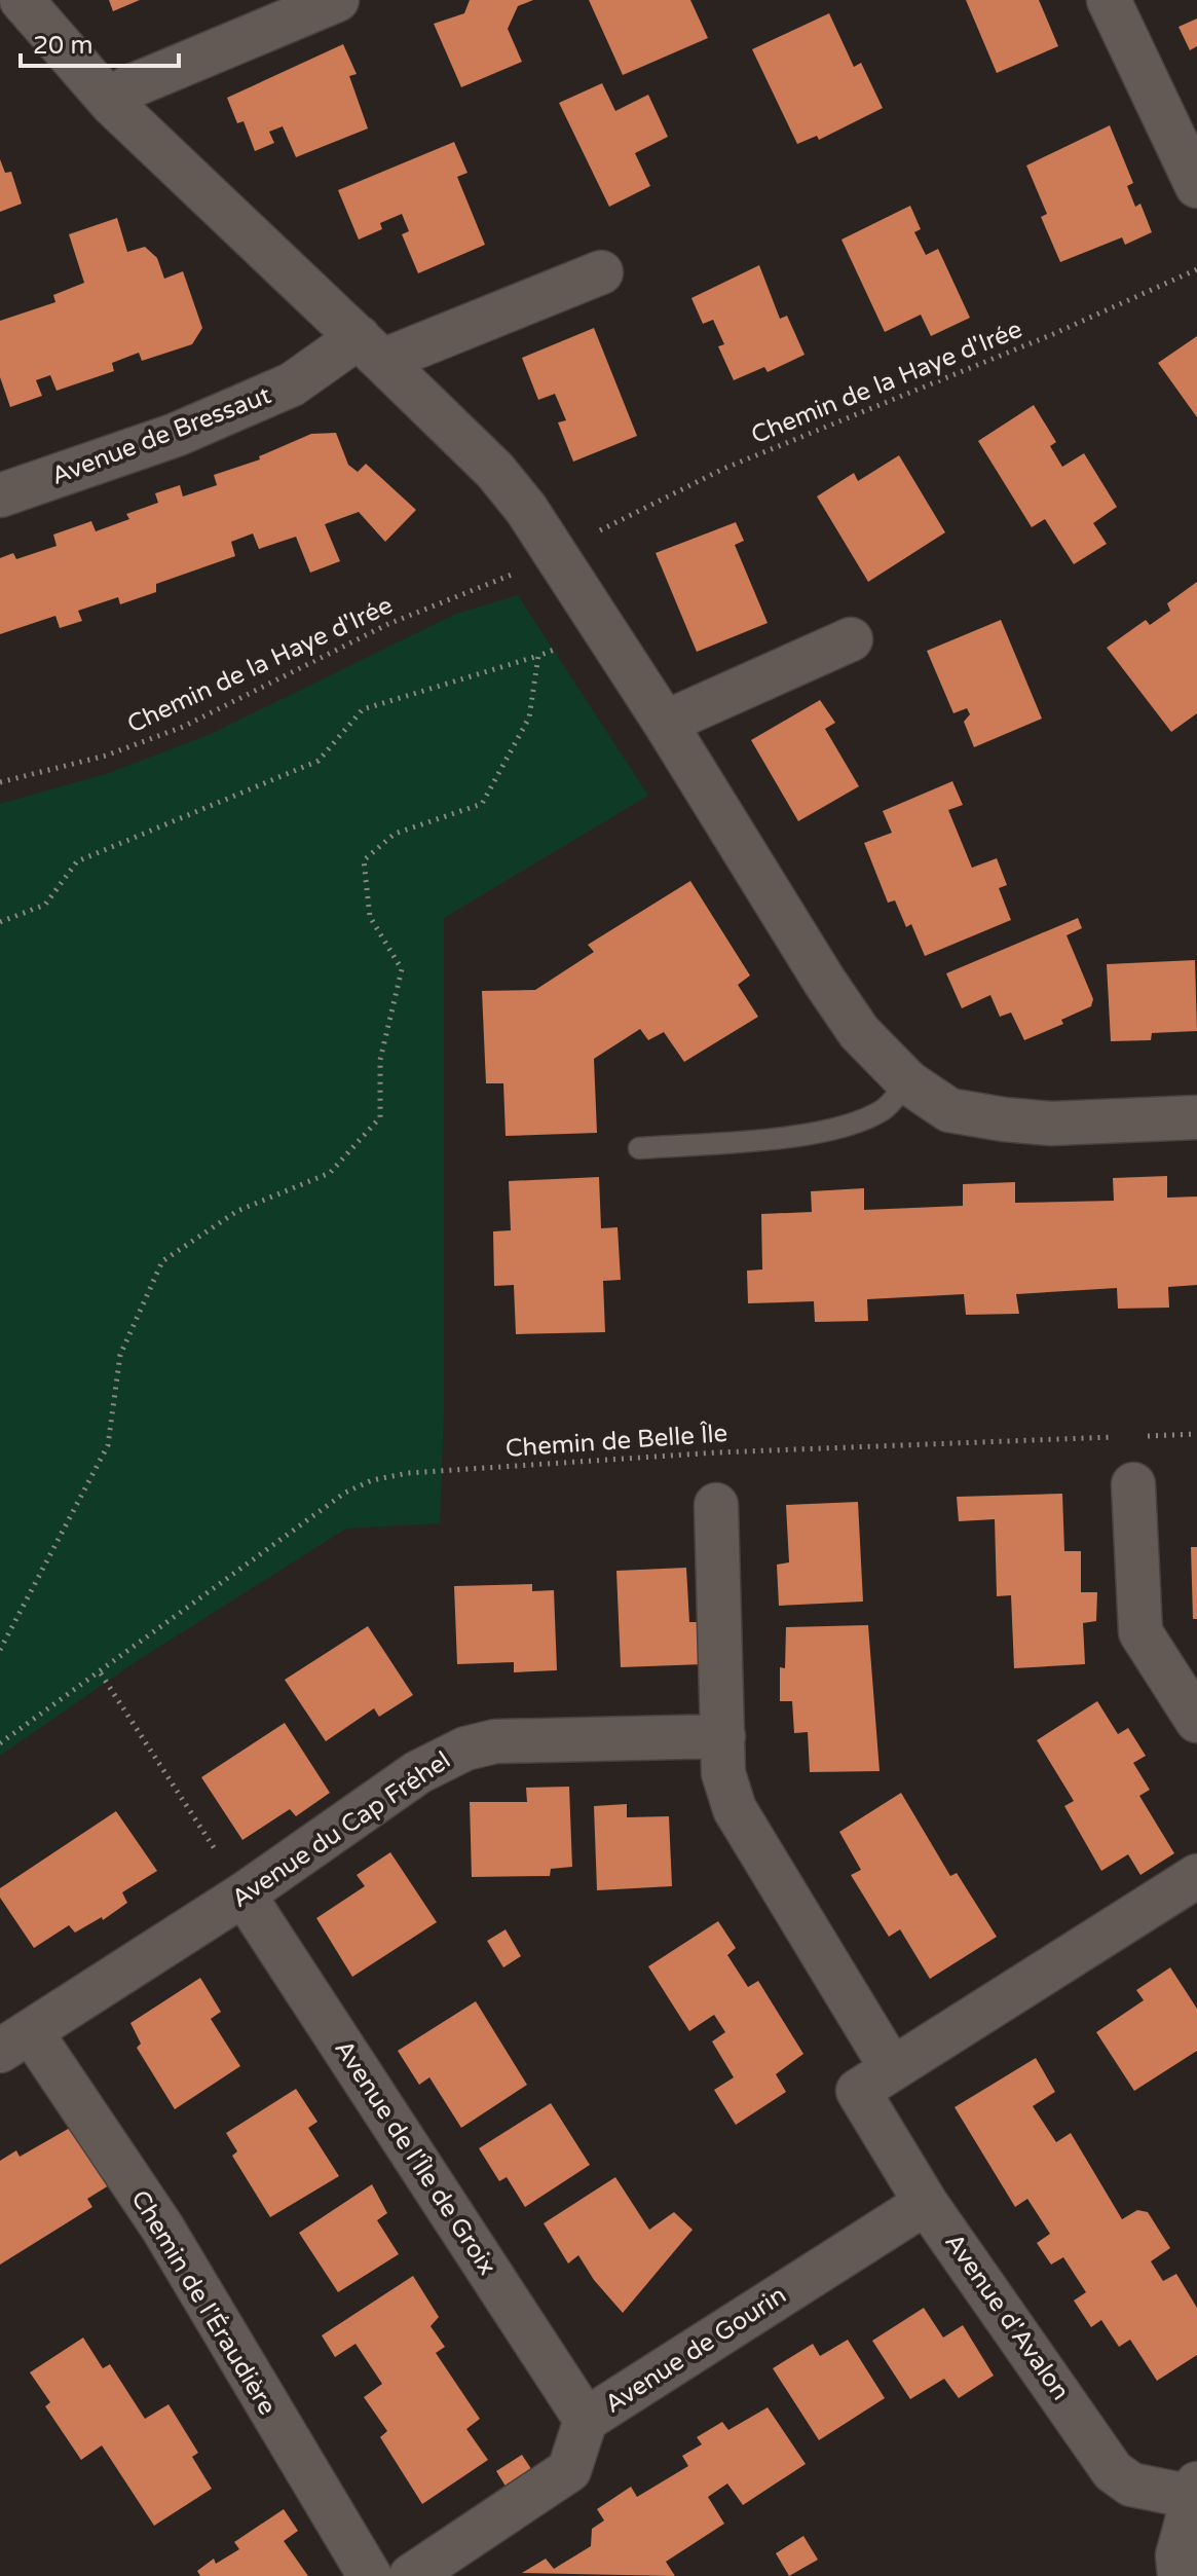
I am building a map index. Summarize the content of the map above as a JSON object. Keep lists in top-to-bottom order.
{
  "streets": {
    "street": [
      "Avenue de Bressaut",
      "Avenue du Cap Fréhel",
      "Avenue de l'Île de Groix",
      "Chemin de l'Éraudière",
      "Avenue d'Avalon",
      "Avenue de Gourin"
    ],
    "path": ["Chemin de la Haye d'Irée", "Chemin de Belle Île"]
  },
  "crossings": [
    ["Avenue du Cap Fréhel", "Avenue de l'Île de Groix"],
    ["Avenue du Cap Fréhel", "Chemin de l'Éraudière"],
    ["Avenue de l'Île de Groix", "Avenue de Gourin"],
    ["Avenue d'Avalon", "Avenue de Gourin"]
  ],
  "scale_bar": "20 m"
}
